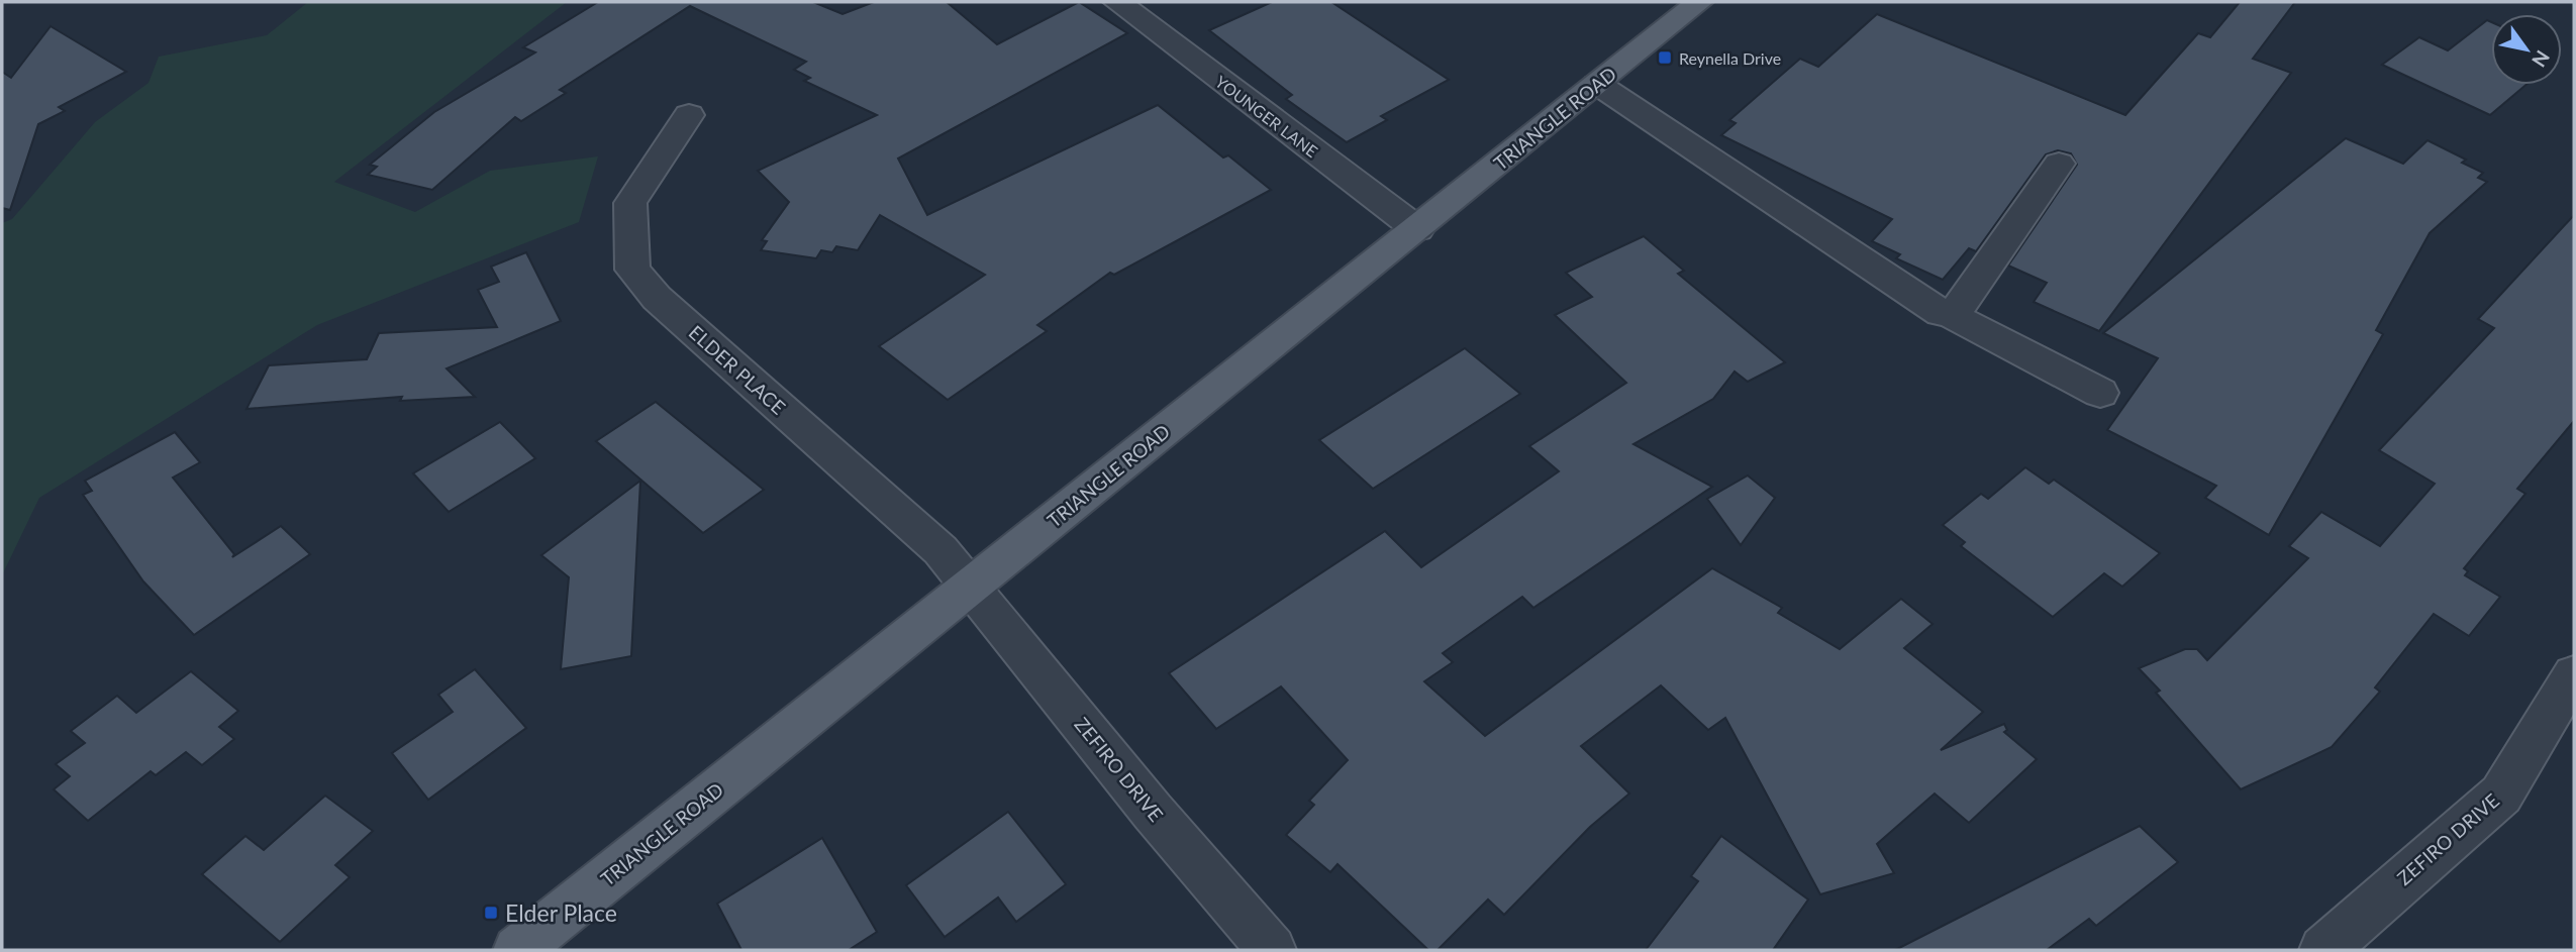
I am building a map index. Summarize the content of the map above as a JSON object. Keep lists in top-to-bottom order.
{
  "streets": {
    "main road": ["TRIANGLE ROAD"],
    "street": ["YOUNGER LANE", "ELDER PLACE", "ZEFIRO DRIVE"]
  },
  "crossings": [
    ["YOUNGER LANE", "TRIANGLE ROAD"],
    ["TRIANGLE ROAD", "ELDER PLACE"],
    ["TRIANGLE ROAD", "ZEFIRO DRIVE"],
    ["ELDER PLACE", "ZEFIRO DRIVE"]
  ],
  "places": {
    "transit": ["Reynella Drive", "Elder Place"]
  },
  "north": "bottom right"
}
